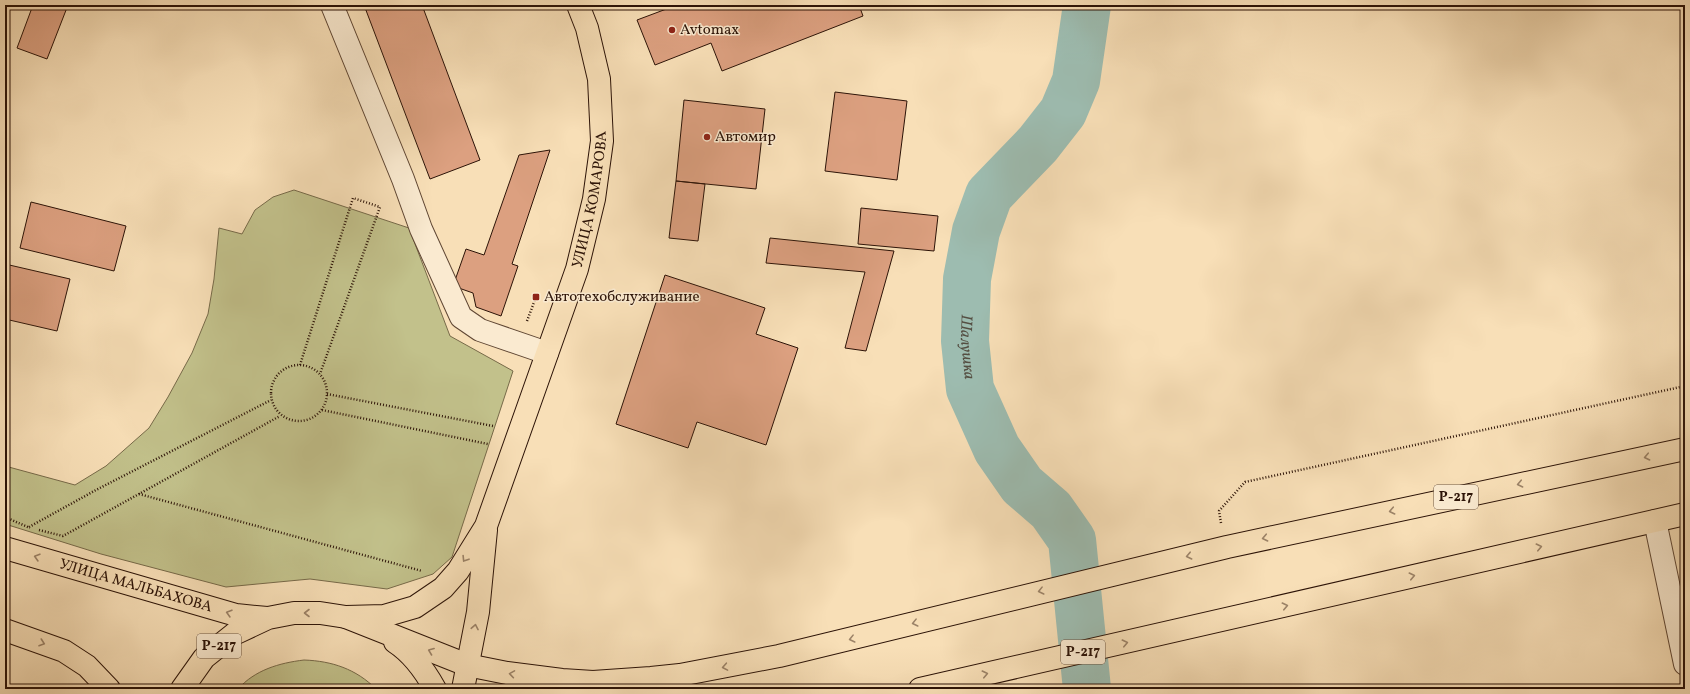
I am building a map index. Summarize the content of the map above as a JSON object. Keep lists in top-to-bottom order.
{
  "streets": {
    "main road": ["УЛИЦА КОМАРОВА", "Р-217", "УЛИЦА МАЛЬБАХОВА"]
  },
  "crossings": [
    ["Р-217", "УЛИЦА МАЛЬБАХОВА"]
  ],
  "water": ["Шалушка"],
  "places": {
    "other": ["Avtomax", "Автомир"],
    "transit": ["Автотехобслуживание"]
  }
}
